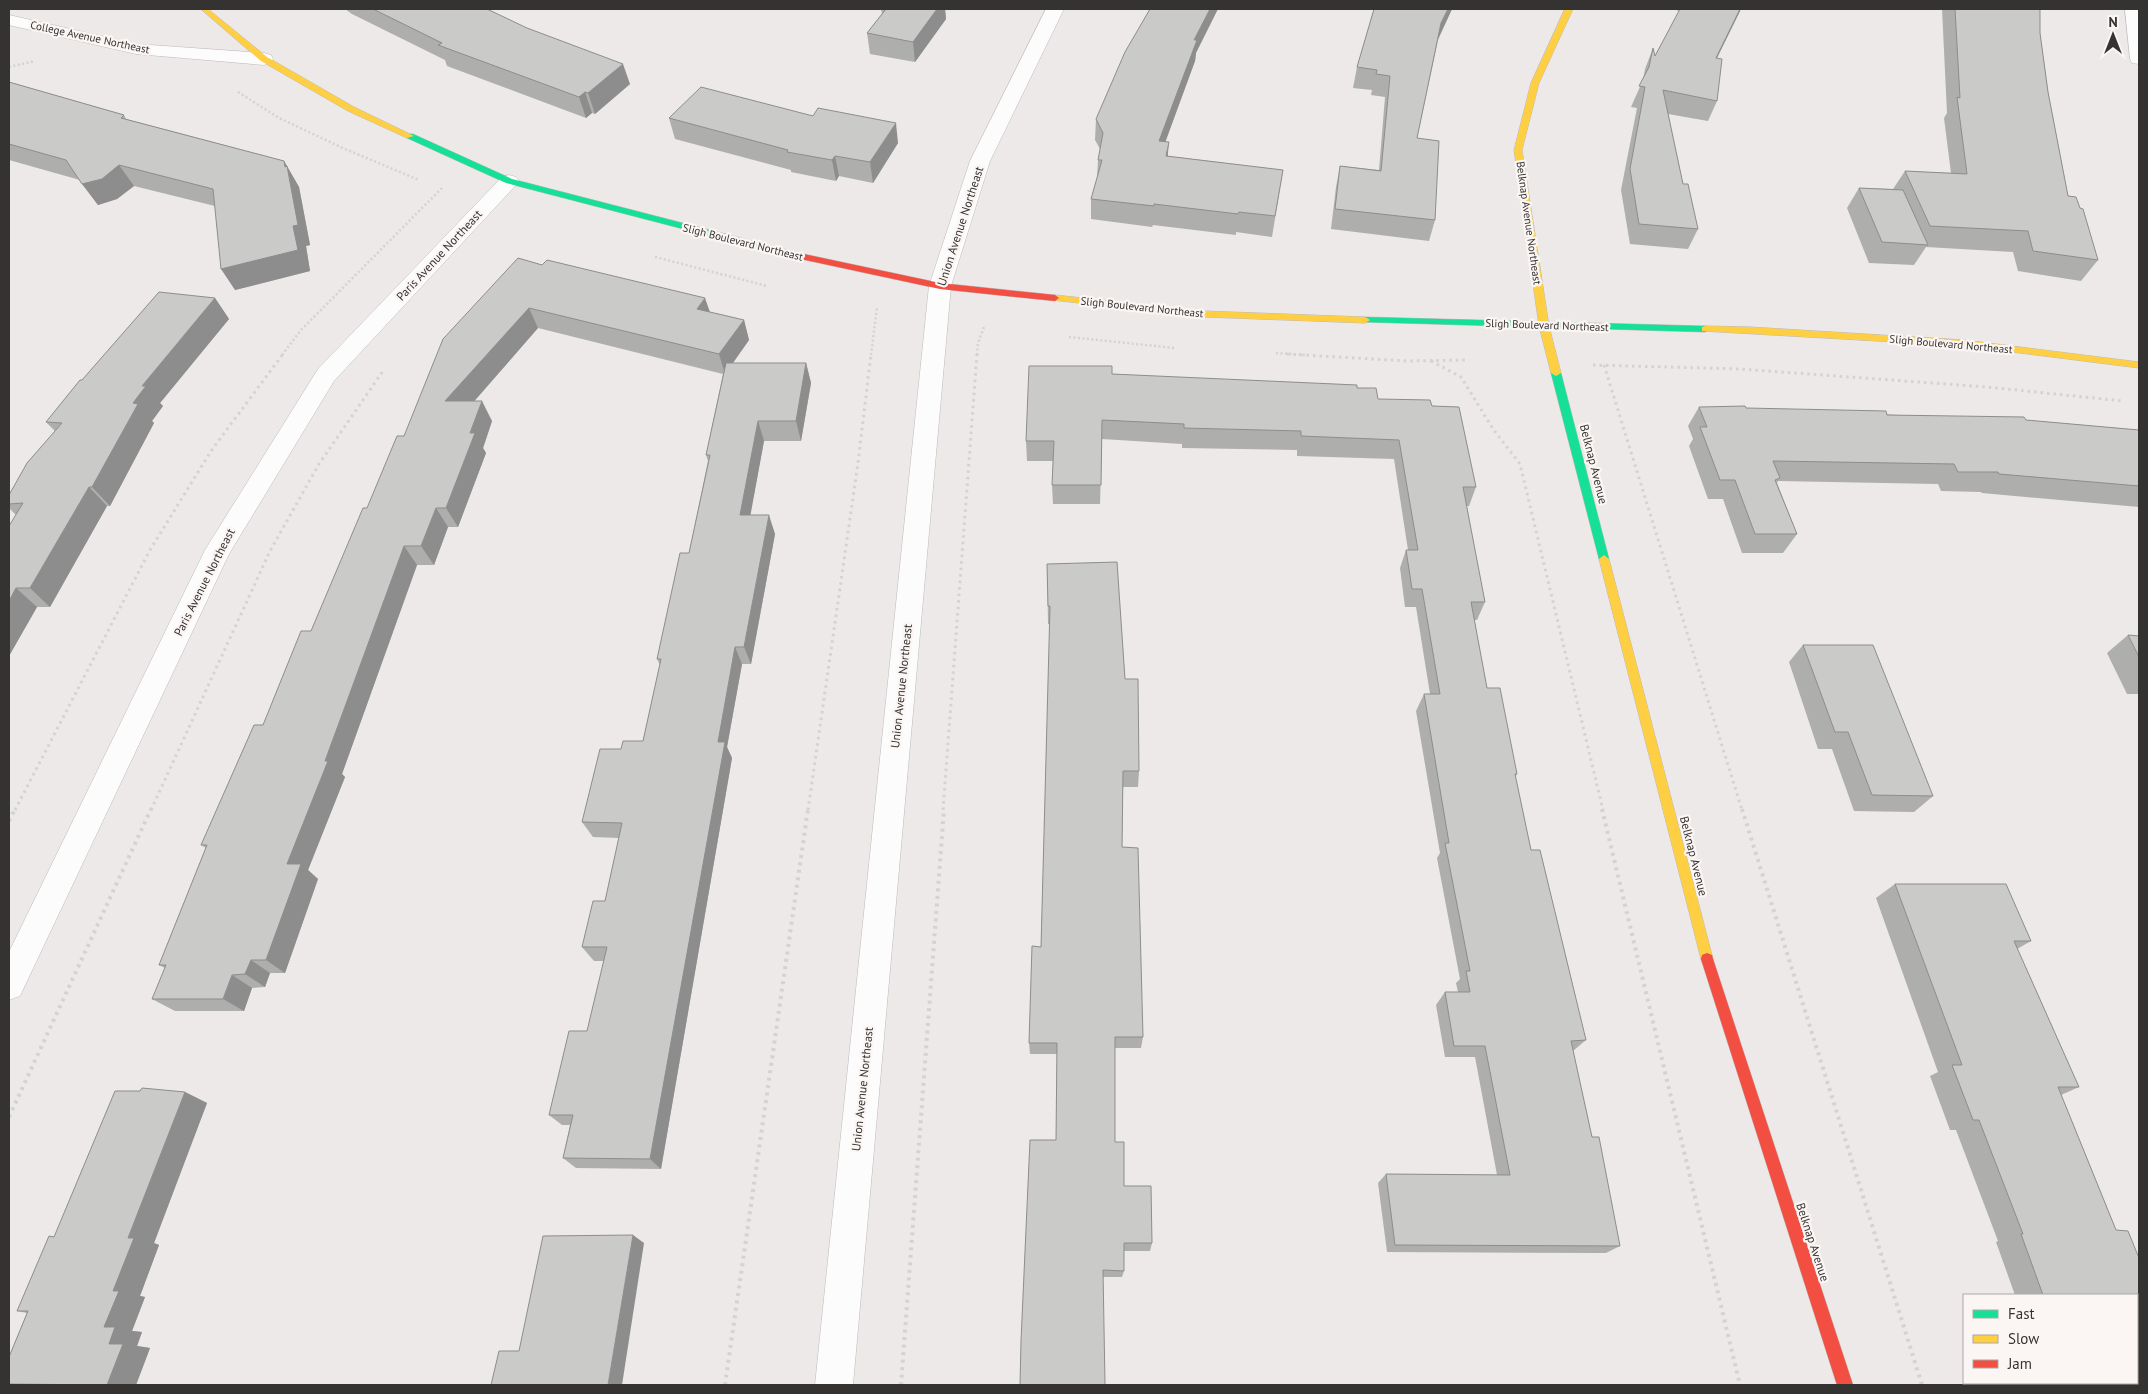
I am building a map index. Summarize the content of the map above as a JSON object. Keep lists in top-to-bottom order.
{
  "streets": {
    "street": [
      "College Avenue Northeast",
      "Belknap Avenue Northeast",
      "Union Avenue Northeast",
      "Sligh Boulevard Northeast",
      "Paris Avenue Northeast",
      "Belknap Avenue"
    ]
  },
  "crossings": [
    ["College Avenue Northeast", "Sligh Boulevard Northeast"],
    ["Belknap Avenue Northeast", "Sligh Boulevard Northeast"],
    ["Belknap Avenue Northeast", "Belknap Avenue"],
    ["Union Avenue Northeast", "Sligh Boulevard Northeast"],
    ["Sligh Boulevard Northeast", "Paris Avenue Northeast"],
    ["Sligh Boulevard Northeast", "Belknap Avenue"]
  ],
  "legend": ["Fast", "Slow", "Jam"],
  "north": "top"
}
